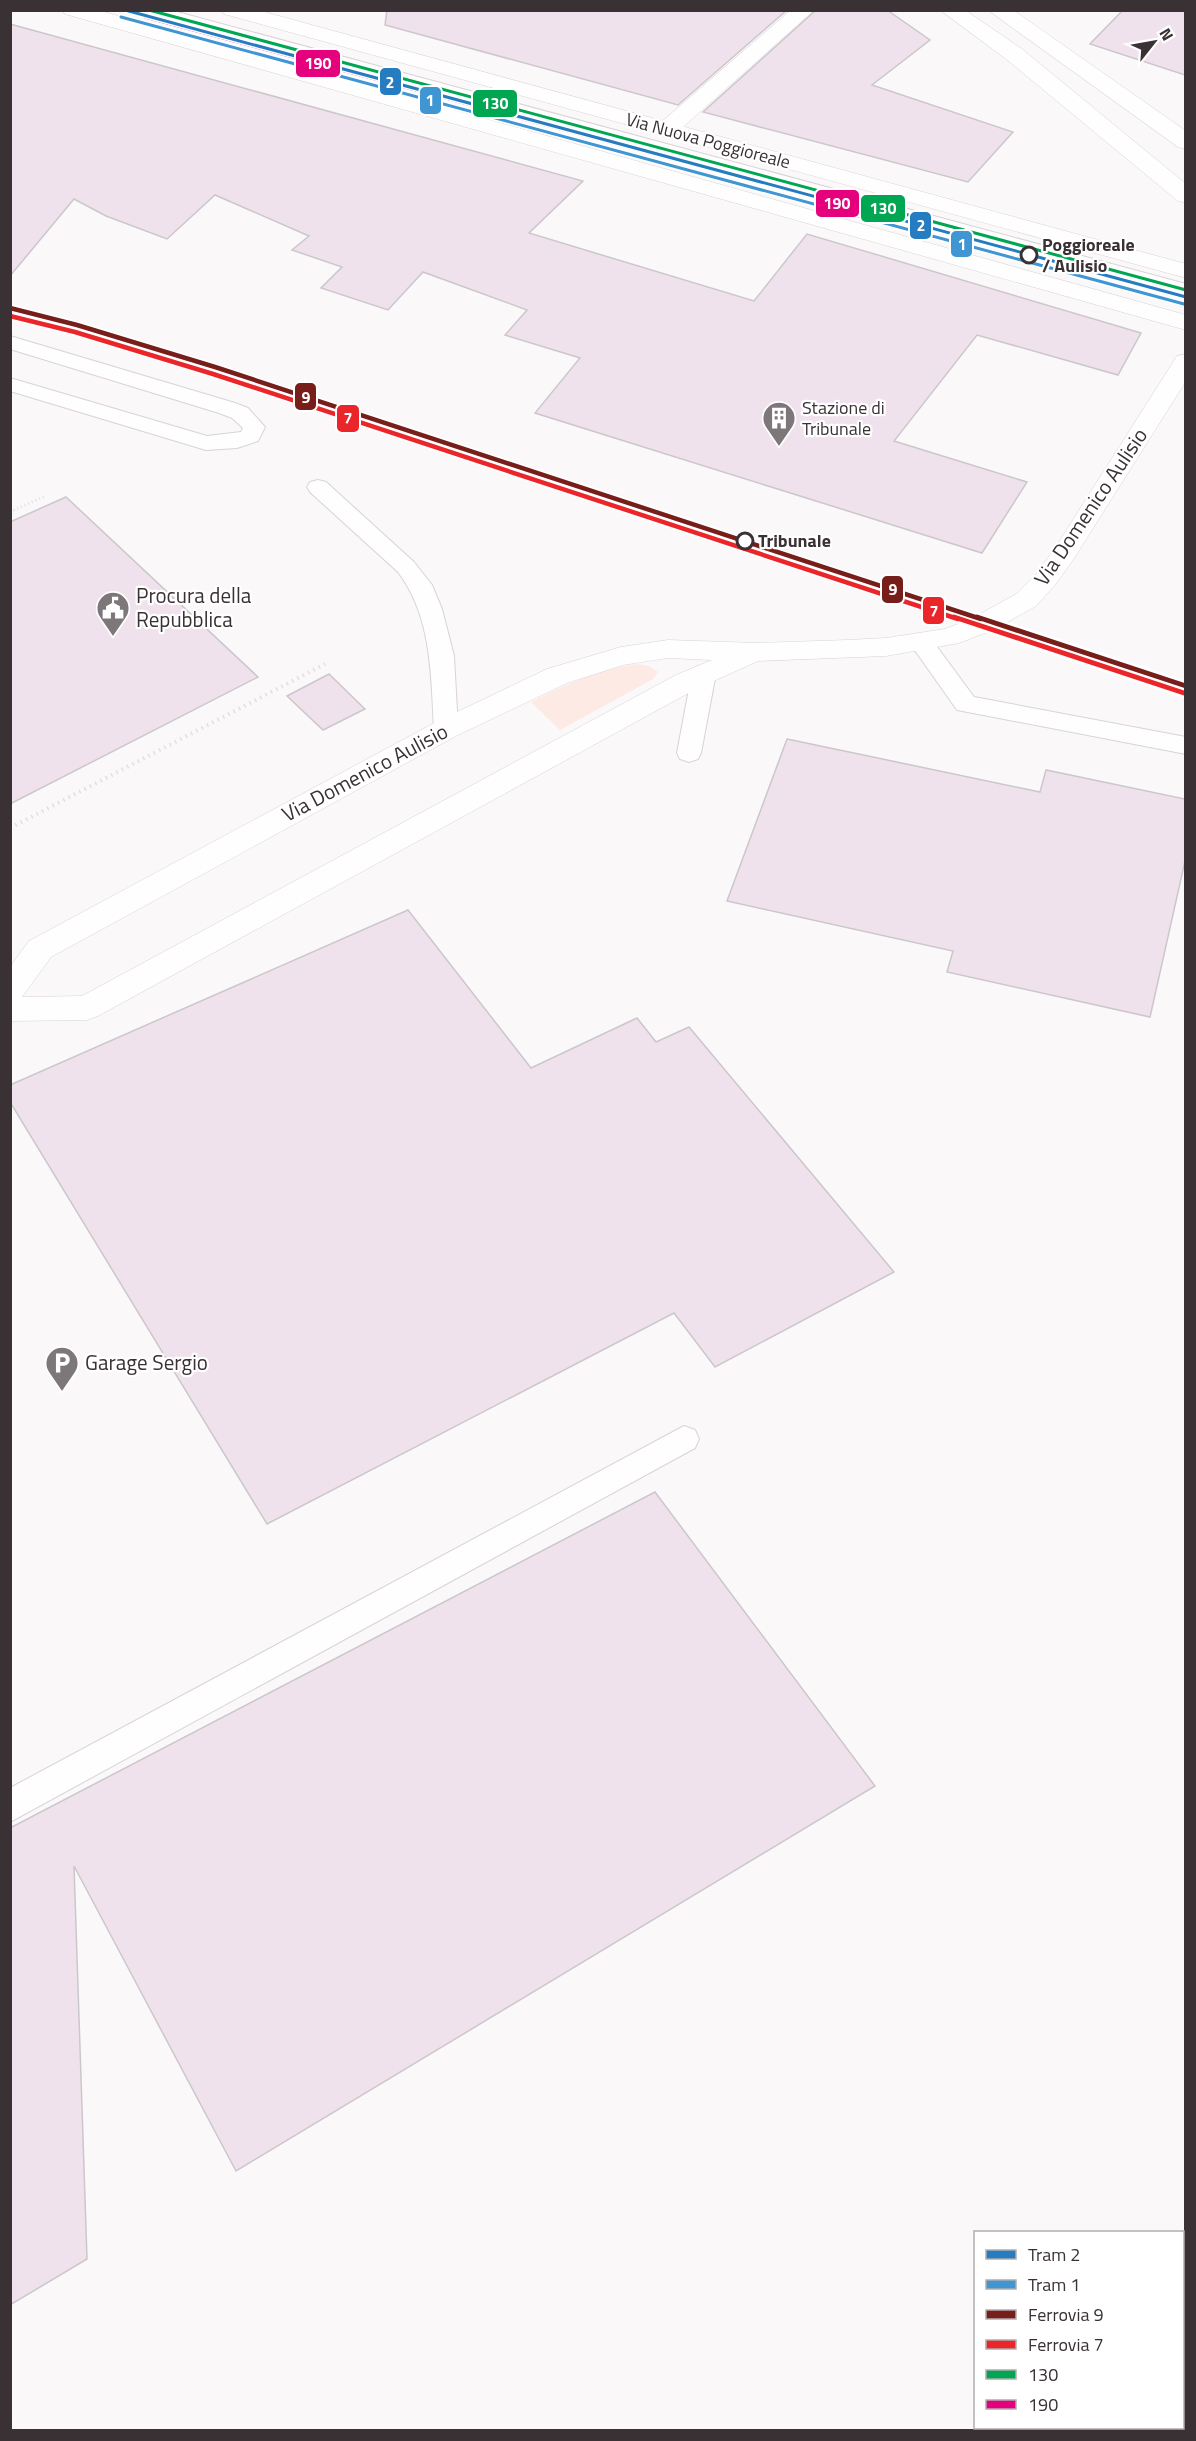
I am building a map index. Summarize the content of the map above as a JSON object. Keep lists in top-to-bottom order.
{
  "streets": {
    "main road": ["Via Nuova Poggioreale", "Via Domenico Aulisio"]
  },
  "places": {
    "other": ["Poggioreale / Aulisio", "Tribunale"],
    "building": ["Stazione di Tribunale"],
    "public building": ["Procura della Repubblica"],
    "parking": ["Garage Sergio"]
  },
  "lines": [
    "tram line 2",
    "transit line 130",
    "tram line 1",
    "transit line 190",
    "rail line 9",
    "rail line 7"
  ],
  "legend": [
    "Tram 2",
    "Tram 1",
    "Ferrovia 9",
    "Ferrovia 7",
    "130",
    "190"
  ],
  "north": "top right"
}
